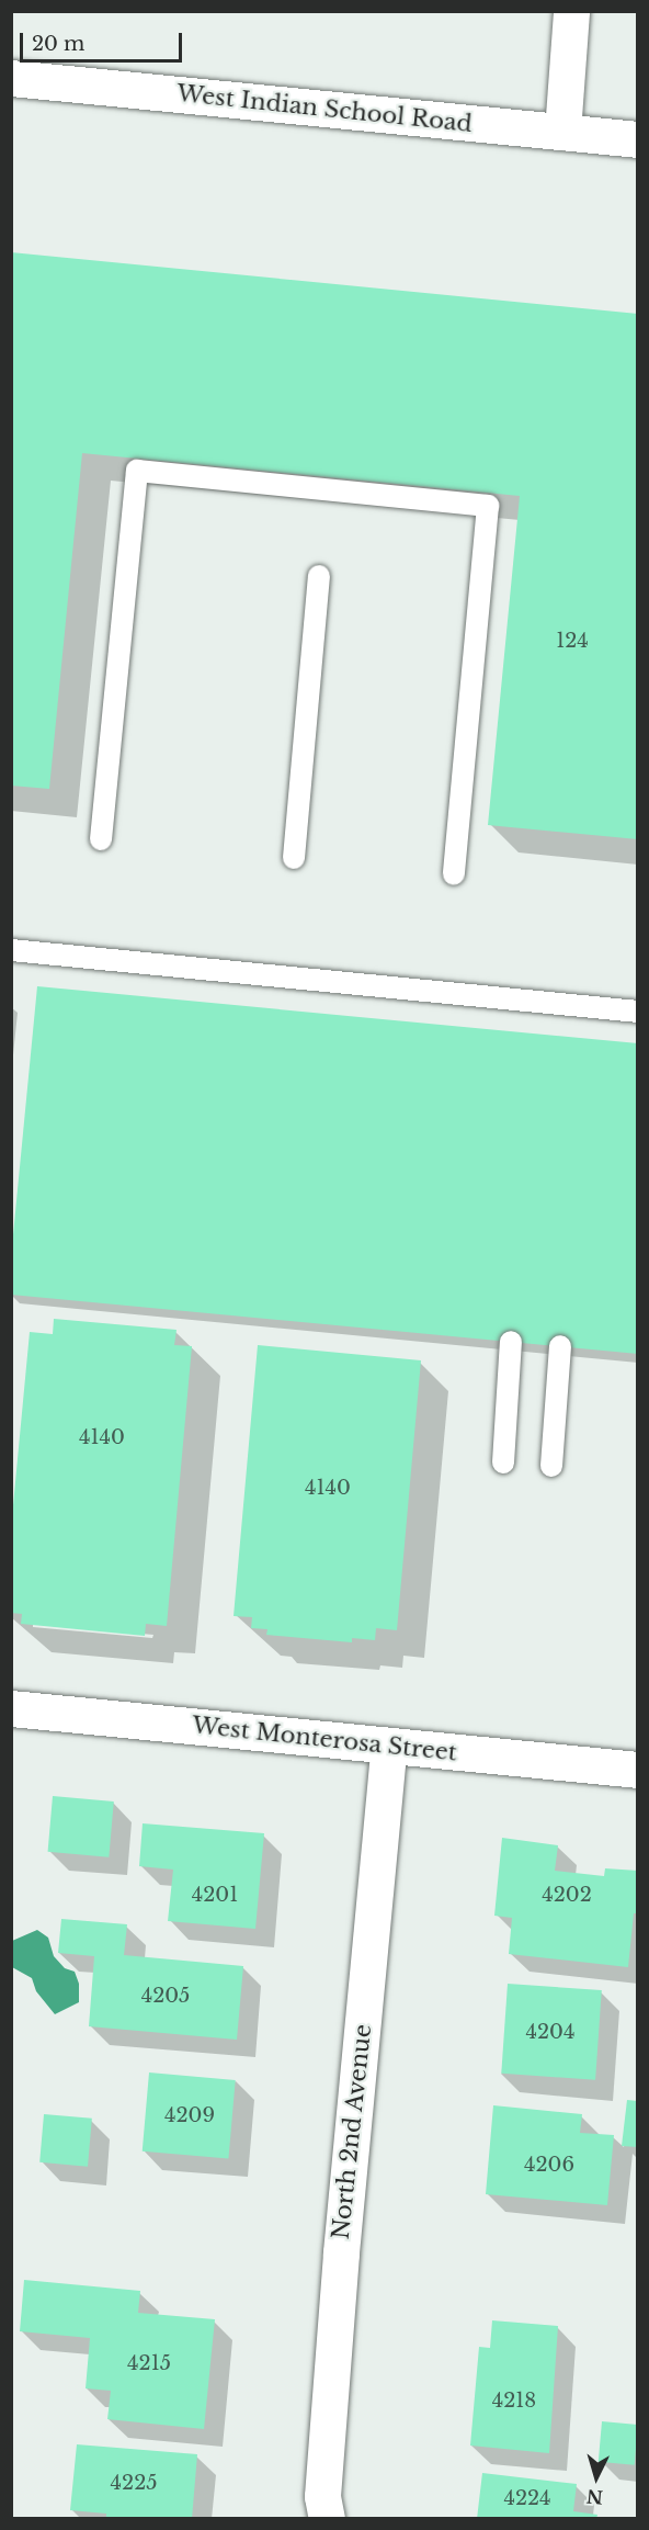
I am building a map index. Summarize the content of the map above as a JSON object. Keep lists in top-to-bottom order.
{
  "streets": {
    "street": ["West Indian School Road", "West Monterosa Street", "North 2nd Avenue"]
  },
  "crossings": [
    ["West Monterosa Street", "North 2nd Avenue"]
  ],
  "house_numbers": [
    "124",
    "4140",
    "4140",
    "4201",
    "4202",
    "4205",
    "4204",
    "4209",
    "4206",
    "4215",
    "4218",
    "4225",
    "4224"
  ],
  "scale_bar": "20 m",
  "north": "bottom"
}
